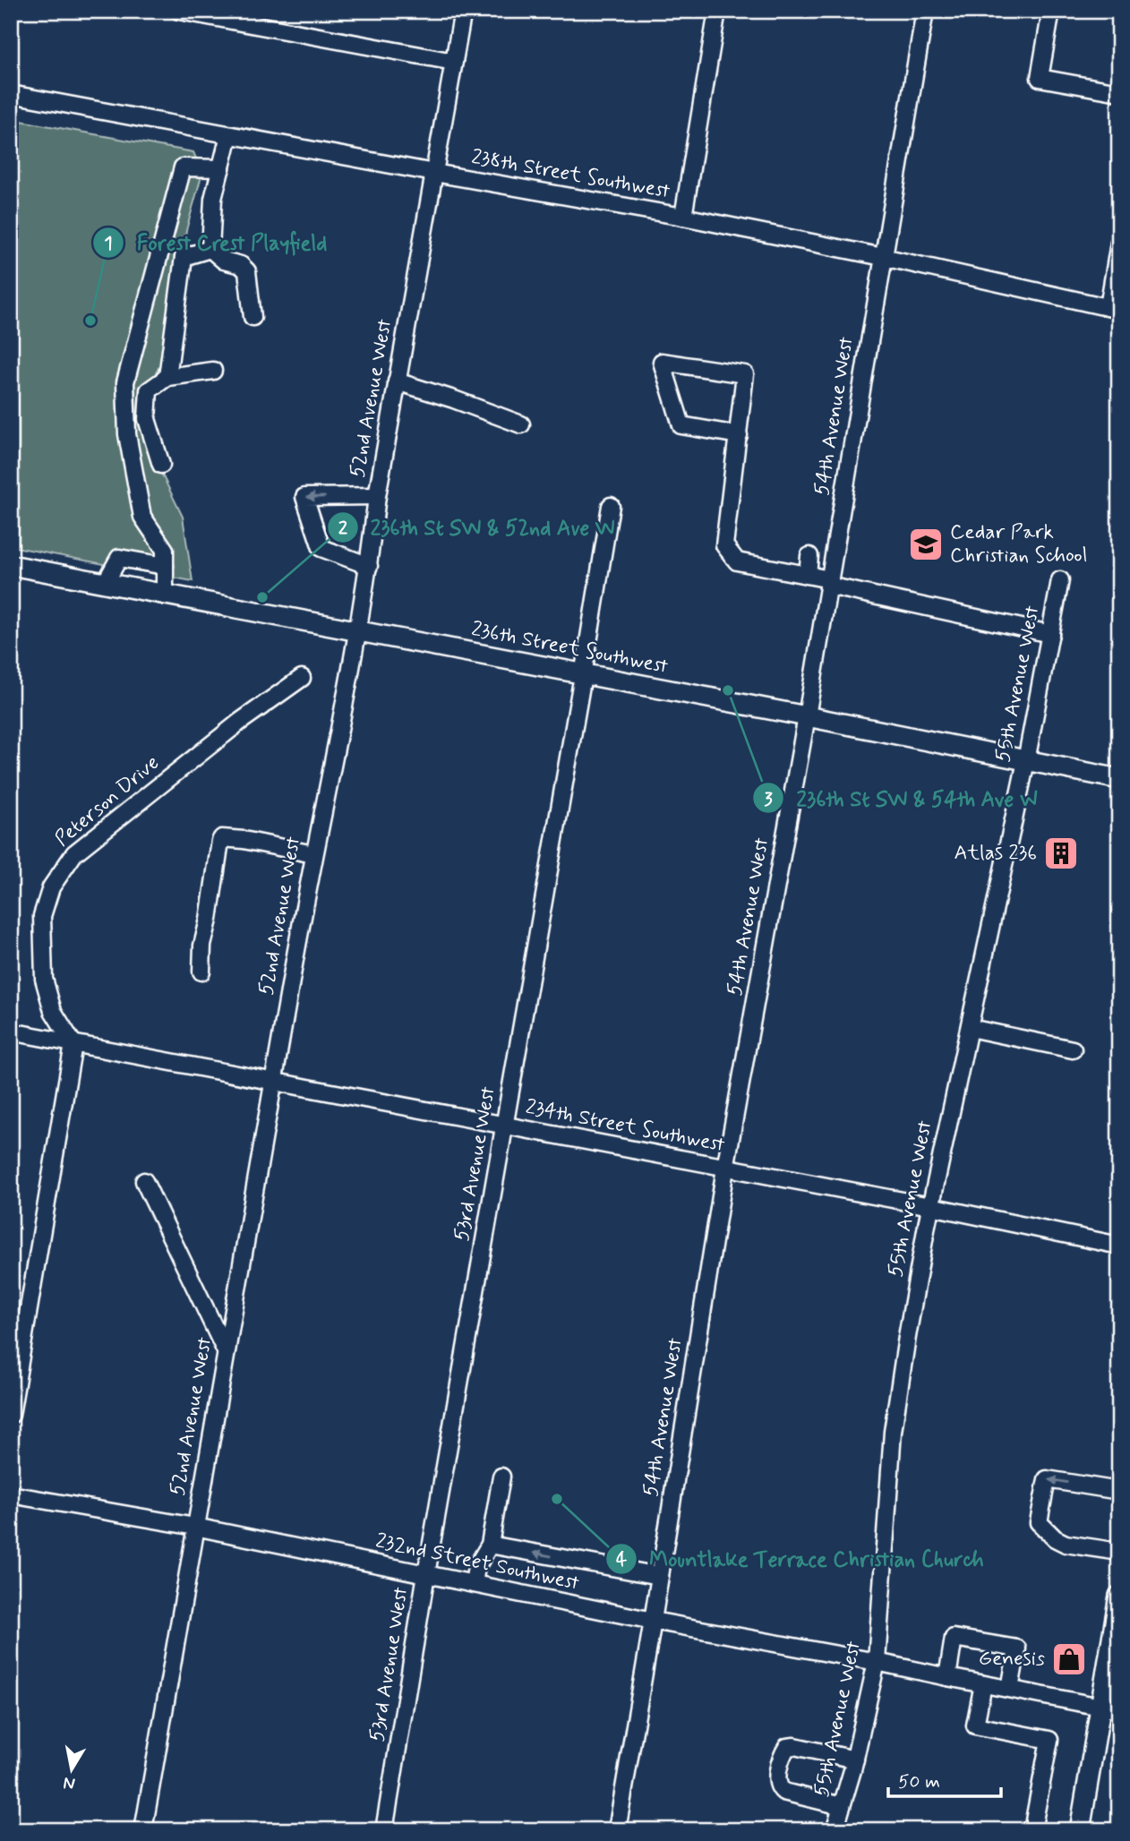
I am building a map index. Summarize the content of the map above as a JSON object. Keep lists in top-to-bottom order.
{
  "streets": {
    "main road": ["236th Street Southwest"],
    "street": [
      "238th Street Southwest",
      "52nd Avenue West",
      "54th Avenue West",
      "55th Avenue West",
      "Peterson Drive",
      "234th Street Southwest",
      "53rd Avenue West",
      "232nd Street Southwest"
    ]
  },
  "crossings": [
    ["238th Street Southwest", "52nd Avenue West"],
    ["238th Street Southwest", "54th Avenue West"],
    ["52nd Avenue West", "236th Street Southwest"],
    ["52nd Avenue West", "234th Street Southwest"],
    ["52nd Avenue West", "232nd Street Southwest"],
    ["54th Avenue West", "236th Street Southwest"],
    ["54th Avenue West", "234th Street Southwest"],
    ["54th Avenue West", "232nd Street Southwest"],
    ["236th Street Southwest", "55th Avenue West"],
    ["236th Street Southwest", "53rd Avenue West"],
    ["55th Avenue West", "234th Street Southwest"],
    ["55th Avenue West", "232nd Street Southwest"],
    ["Peterson Drive", "234th Street Southwest"],
    ["234th Street Southwest", "53rd Avenue West"],
    ["53rd Avenue West", "232nd Street Southwest"]
  ],
  "places": {
    "other": [
      "Forest Crest Playfield",
      "236th St SW & 52nd Ave W",
      "236th St SW & 54th Ave W",
      "Mountlake Terrace Christian Church"
    ],
    "school or university": ["Cedar Park Christian School"],
    "building": ["Atlas 236"],
    "shop": ["Genesis"]
  },
  "scale_bar": "50 m",
  "north": "bottom"
}
